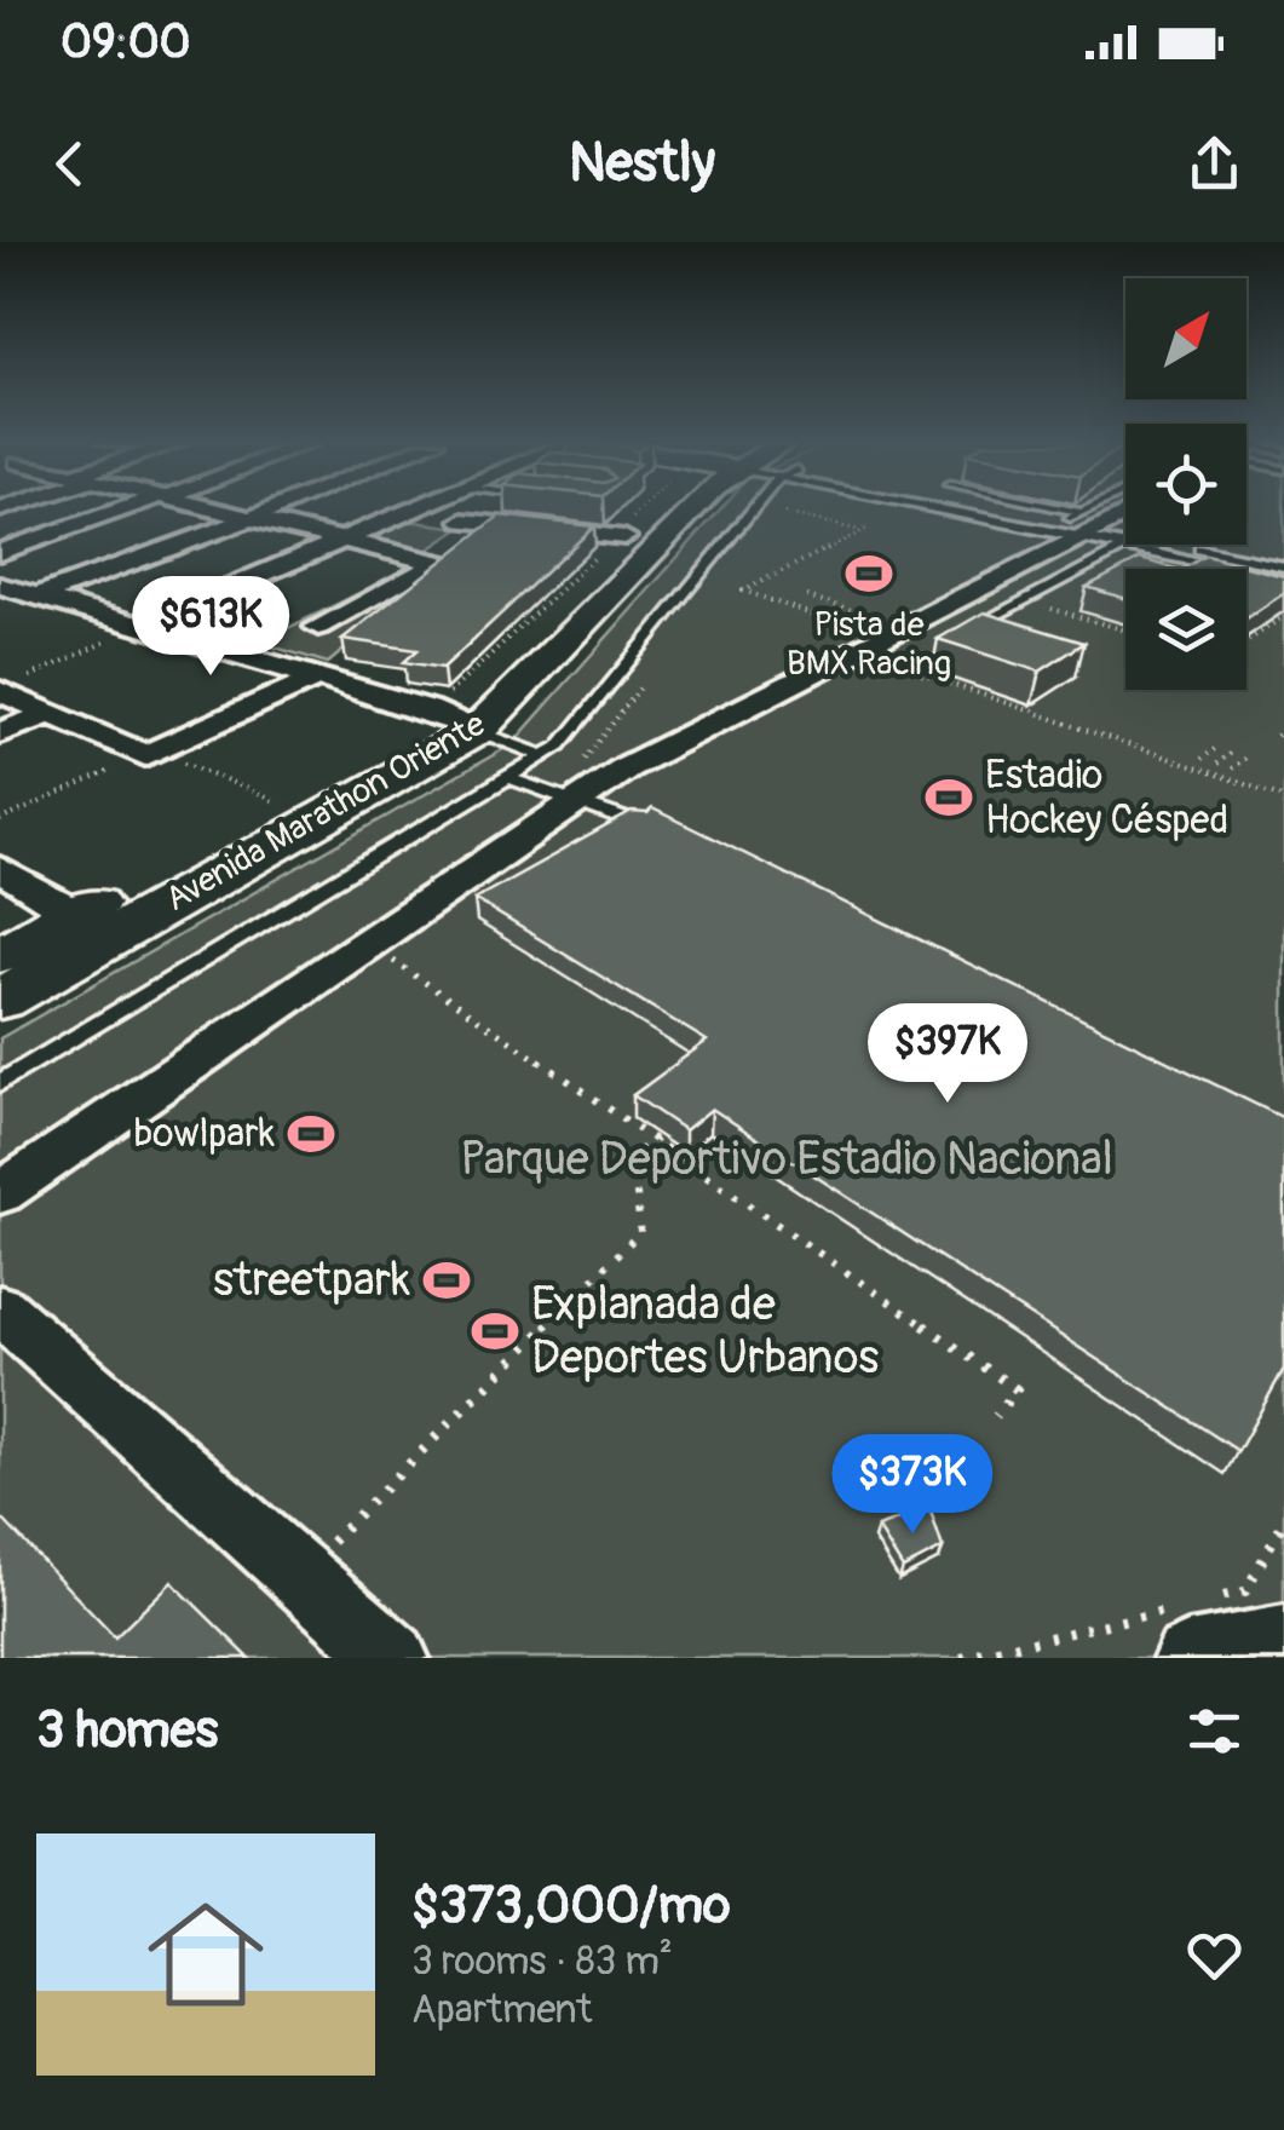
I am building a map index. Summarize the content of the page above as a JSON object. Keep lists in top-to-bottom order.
{
  "streets": {
    "main road": ["Avenida Marathon Oriente"]
  },
  "parks": ["Parque Deportivo Estadio Nacional"],
  "places": {
    "sports": [
      "Pista de BMX Racing",
      "Estadio Hockey Césped",
      "bowlpark",
      "streetpark",
      "Explanada de Deportes Urbanos"
    ]
  },
  "north": "top right",
  "page": {
    "status": "09:00",
    "header": "Nestly",
    "price": ["$613K", "$397K", "$373K"],
    "heading": "3 homes",
    "list": [
      {
        "name": "$373,000/mo",
        "note": "3 rooms · 83 m² · Apartment"
      }
    ]
  }
}
